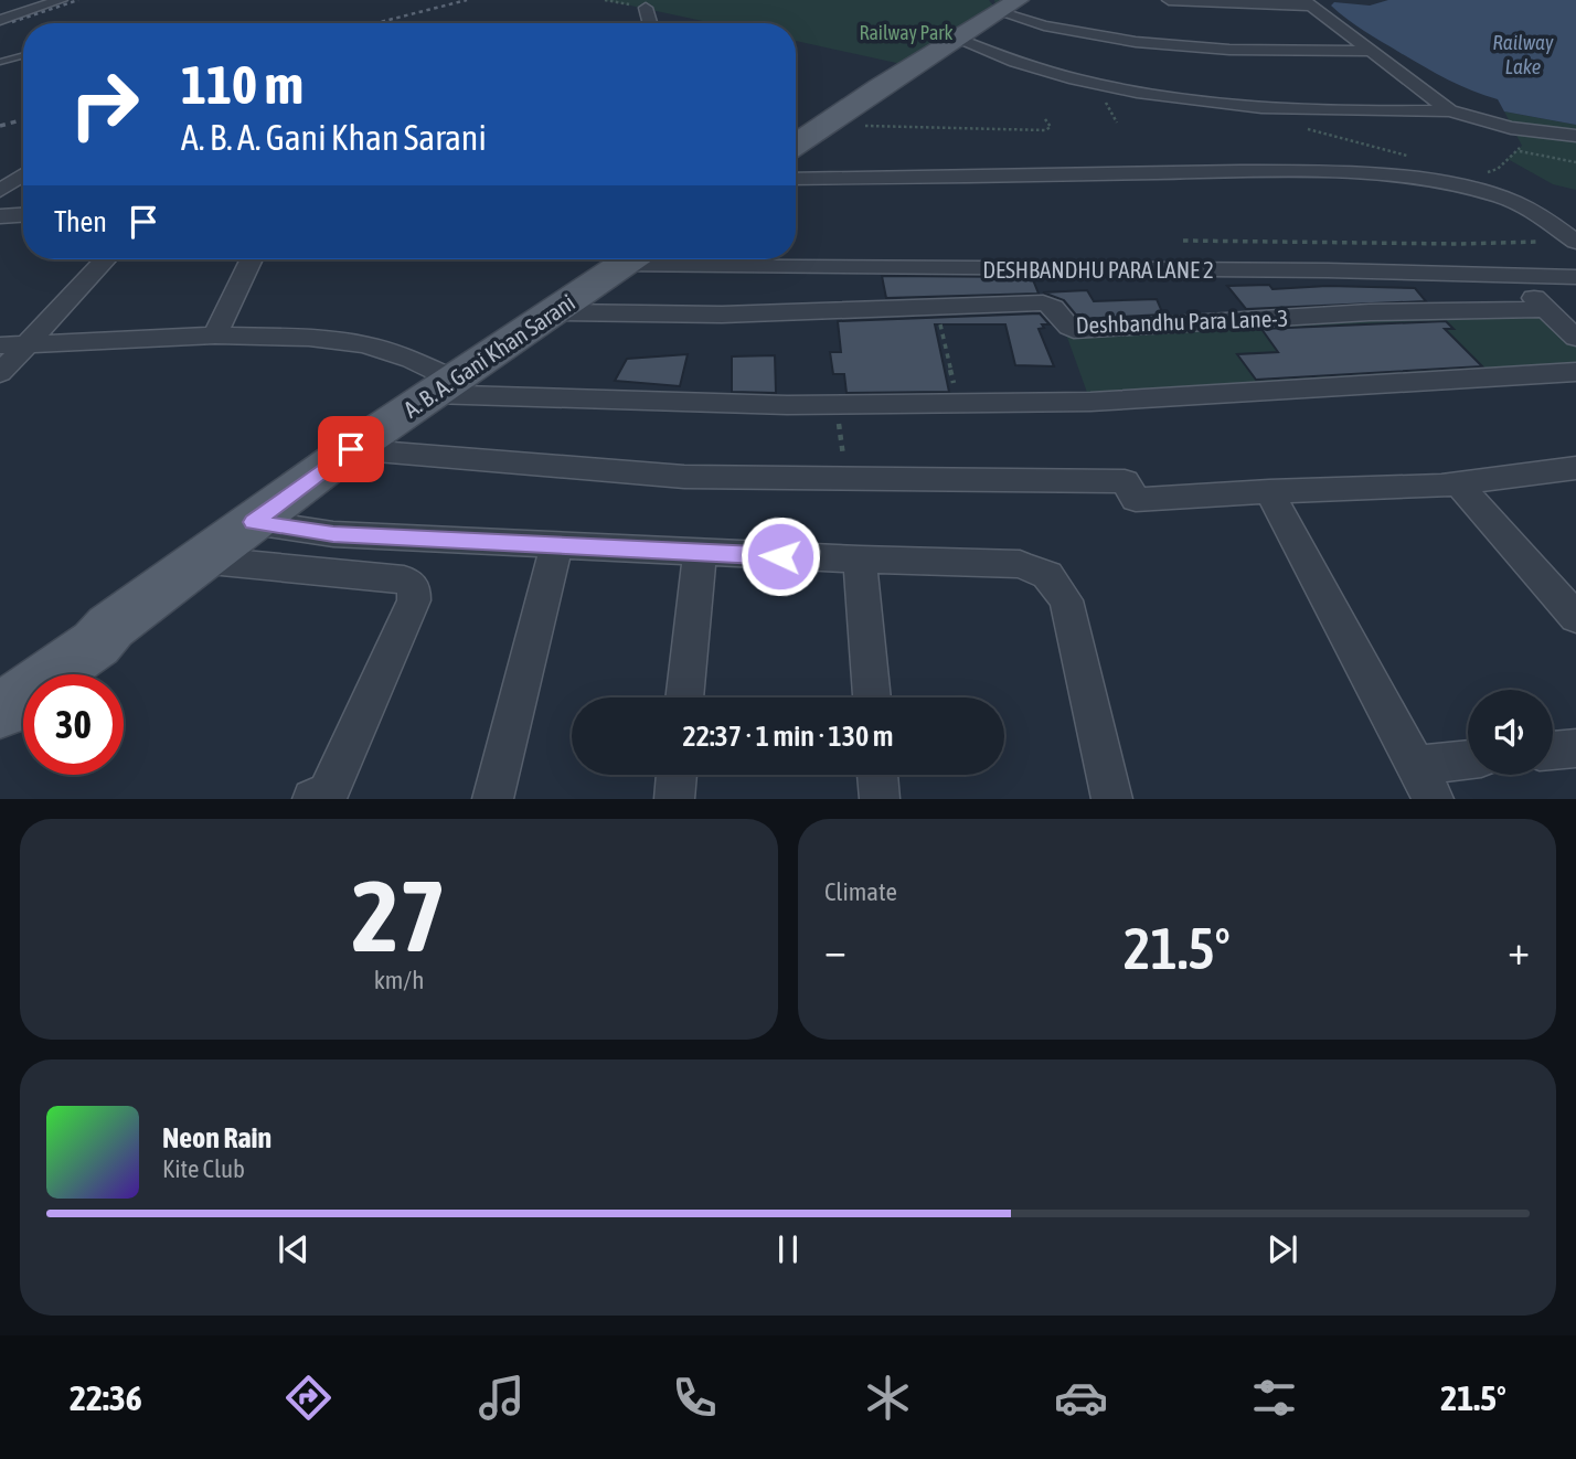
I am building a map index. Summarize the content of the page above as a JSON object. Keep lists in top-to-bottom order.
{
  "streets": {
    "main road": ["A. B. A. Gani Khan Sarani"],
    "street": ["DESHBANDHU PARA LANE 2", "Deshbandhu Para Lane-3"]
  },
  "crossings": [
    ["Deshbandhu Para Lane-3", "A. B. A. Gani Khan Sarani"]
  ],
  "water": ["Railway Lake"],
  "parks": ["Railway Park"],
  "page": {
    "turn": ["110 m", "A. B. A. Gani Khan Sarani"],
    "then": "Then",
    "limit": "30",
    "trip": "22:37 · 1 min · 130 m",
    "tile": [
      ["27", "km/h"],
      "Climate"
    ],
    "heat": ["−", "21.5°", "+"],
    "song": ["Neon Rain", "Kite Club"],
    "tabs": ["22:36", "21.5°"]
  }
}
